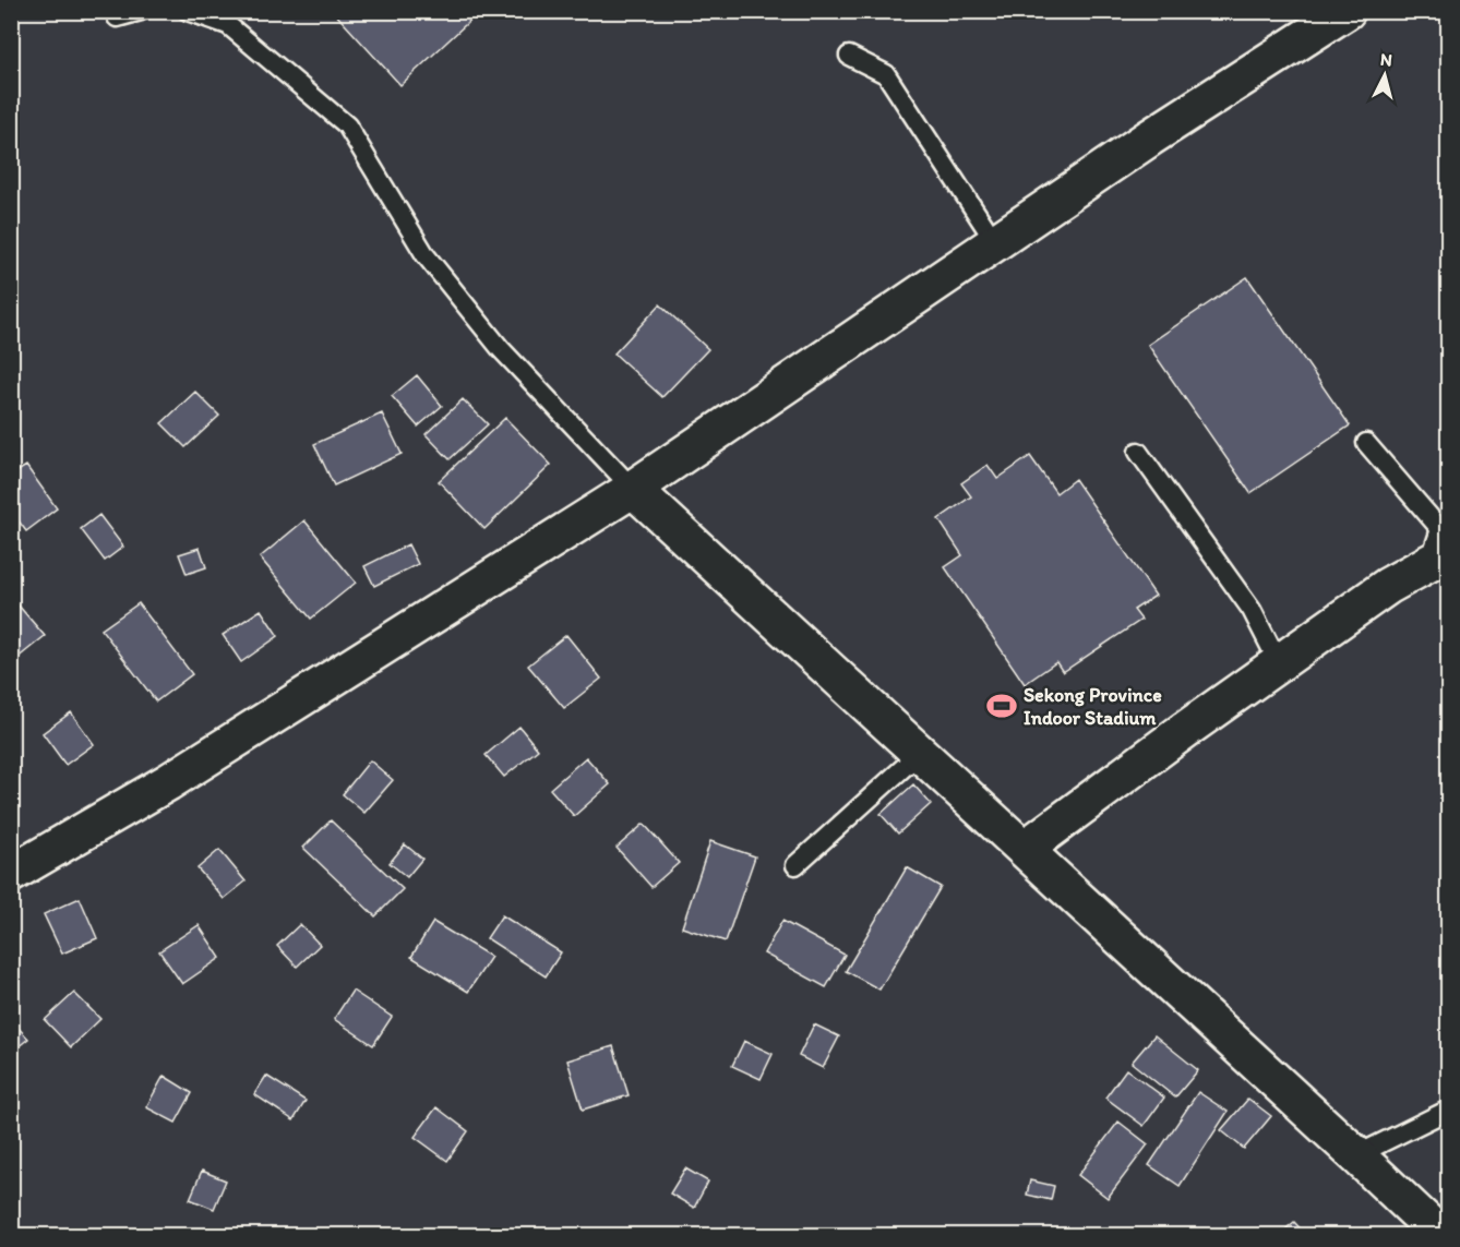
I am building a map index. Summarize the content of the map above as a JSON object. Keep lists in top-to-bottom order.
{
  "places": {
    "sports": ["Sekong Province Indoor Stadium"]
  },
  "north": "top"
}
